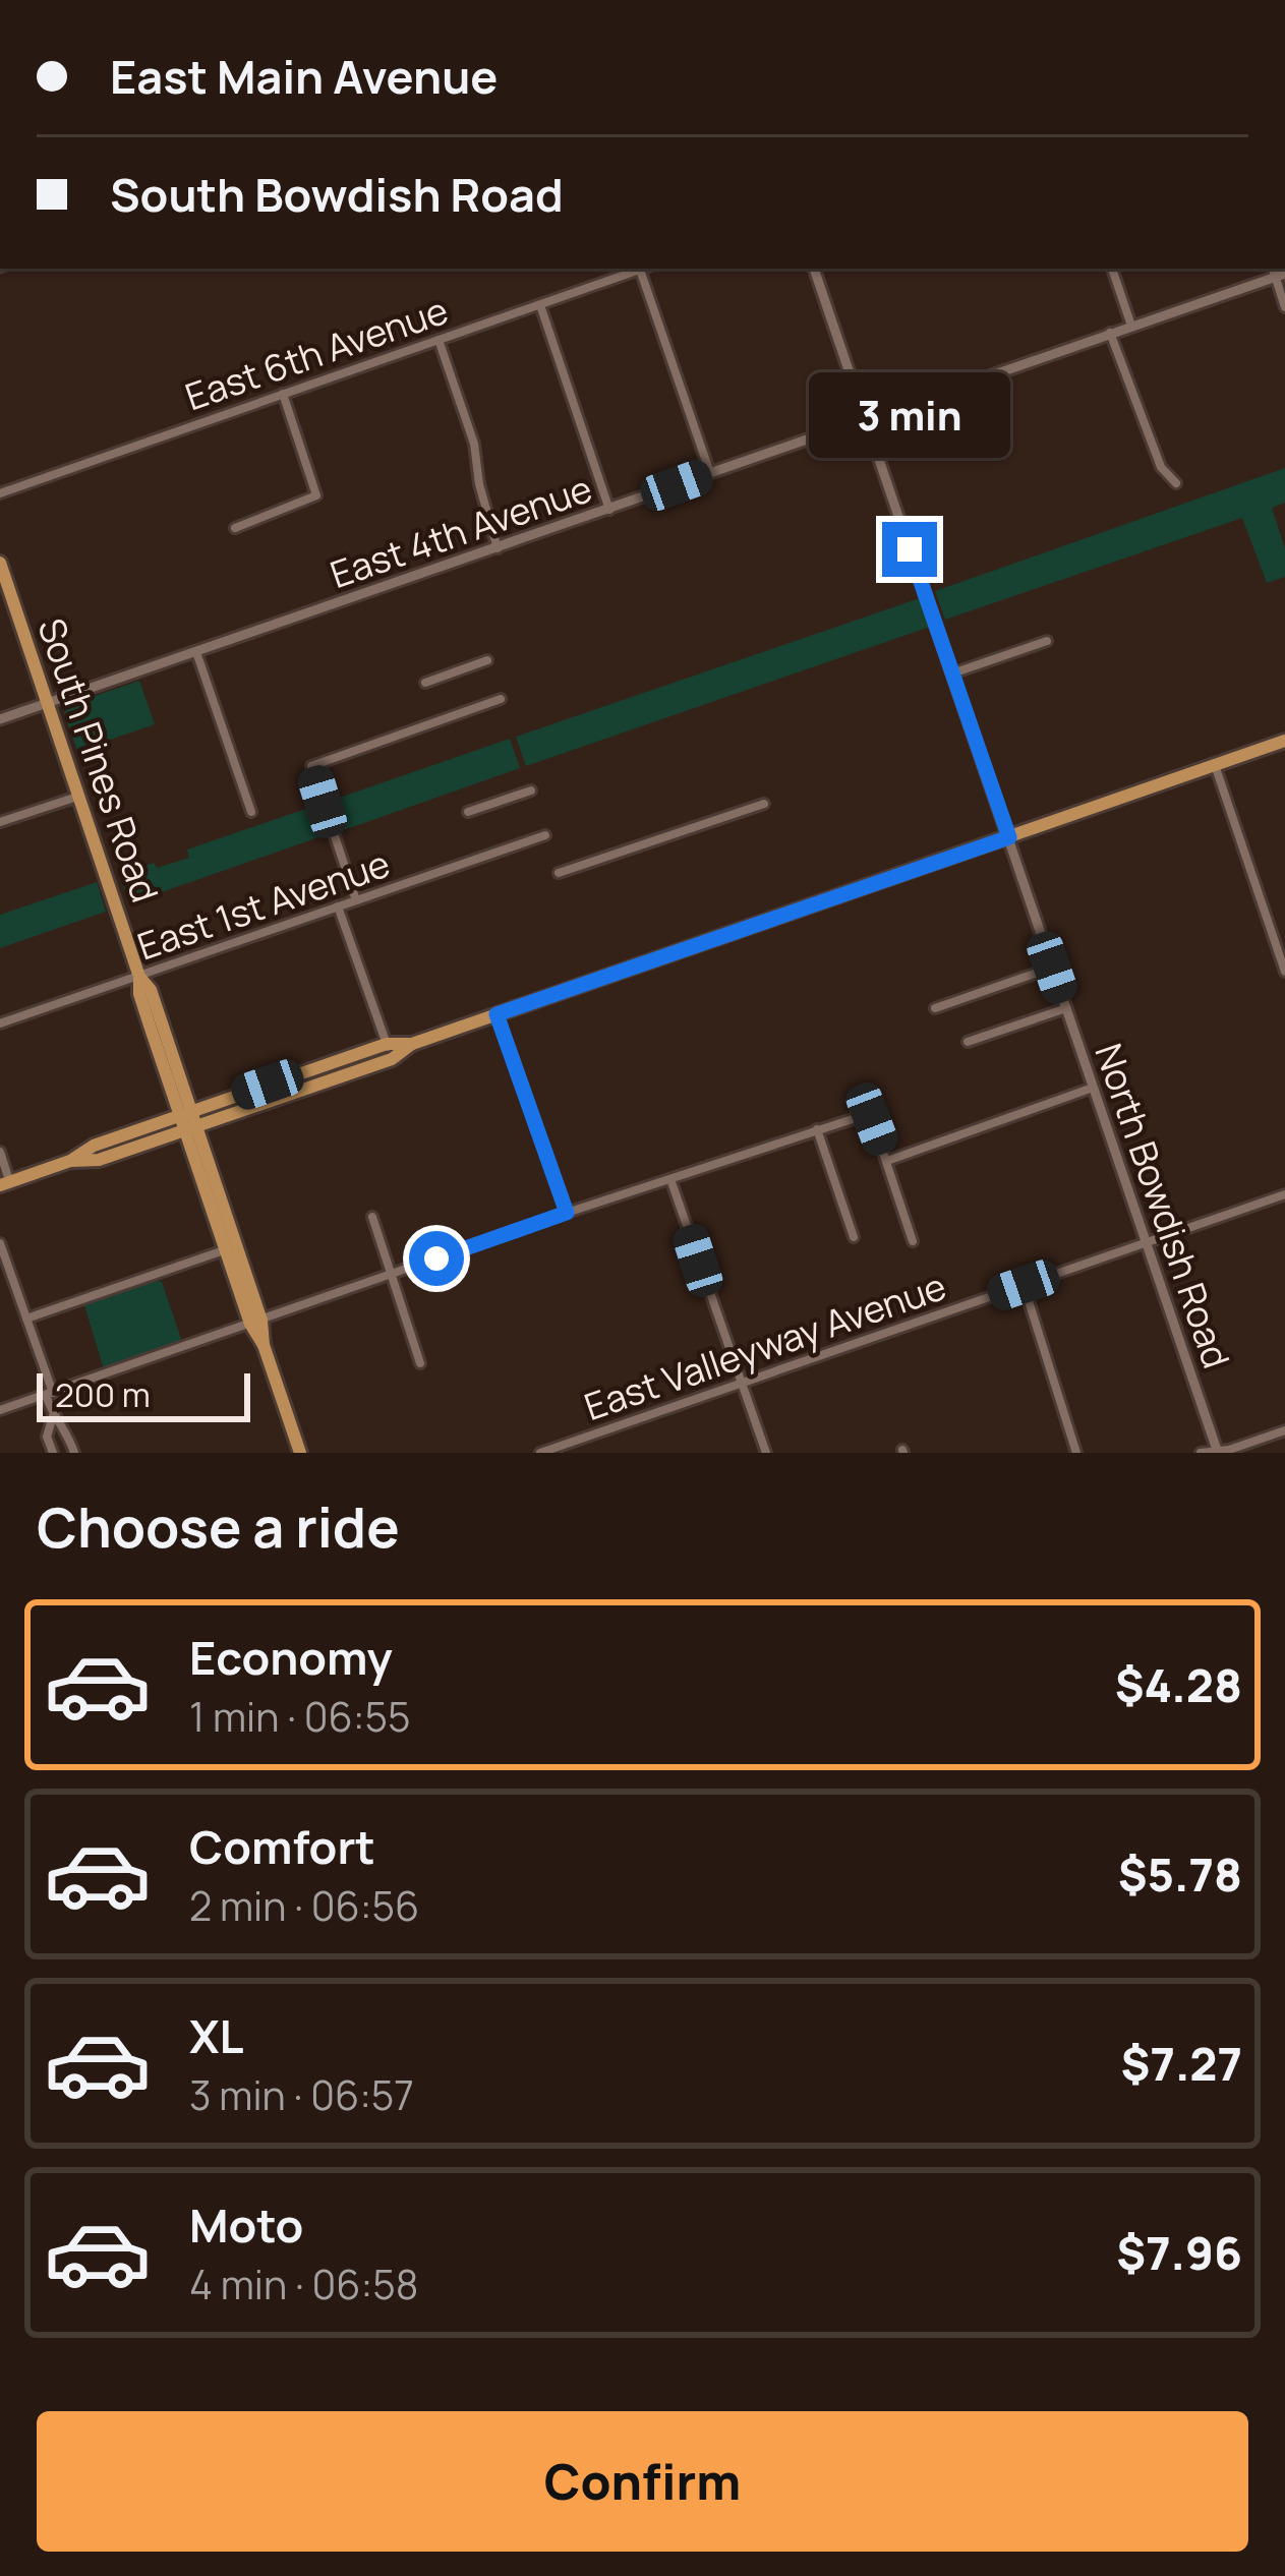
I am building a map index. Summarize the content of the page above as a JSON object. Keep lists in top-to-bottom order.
{
  "streets": {
    "main road": ["South Pines Road"],
    "street": [
      "East 6th Avenue",
      "East 4th Avenue",
      "East 1st Avenue",
      "North Bowdish Road",
      "East Valleyway Avenue"
    ]
  },
  "crossings": [
    ["East 4th Avenue", "South Pines Road"],
    ["East 4th Avenue", "North Bowdish Road"],
    ["South Pines Road", "East 1st Avenue"],
    ["North Bowdish Road", "East Valleyway Avenue"]
  ],
  "scale_bar": "200 m",
  "page": {
    "banner": ["East Main Avenue", "South Bowdish Road"],
    "bubble": "3 min",
    "scale": "200 m",
    "heading": "Choose a ride",
    "list": [
      {
        "name": "Economy",
        "note": "1 min · 06:55",
        "value": "$4.28"
      },
      {
        "name": "Comfort",
        "note": "2 min · 06:56",
        "value": "$5.78"
      },
      {
        "name": "XL",
        "note": "3 min · 06:57",
        "value": "$7.27"
      },
      {
        "name": "Moto",
        "note": "4 min · 06:58",
        "value": "$7.96"
      }
    ],
    "buttons": "Confirm"
  }
}
